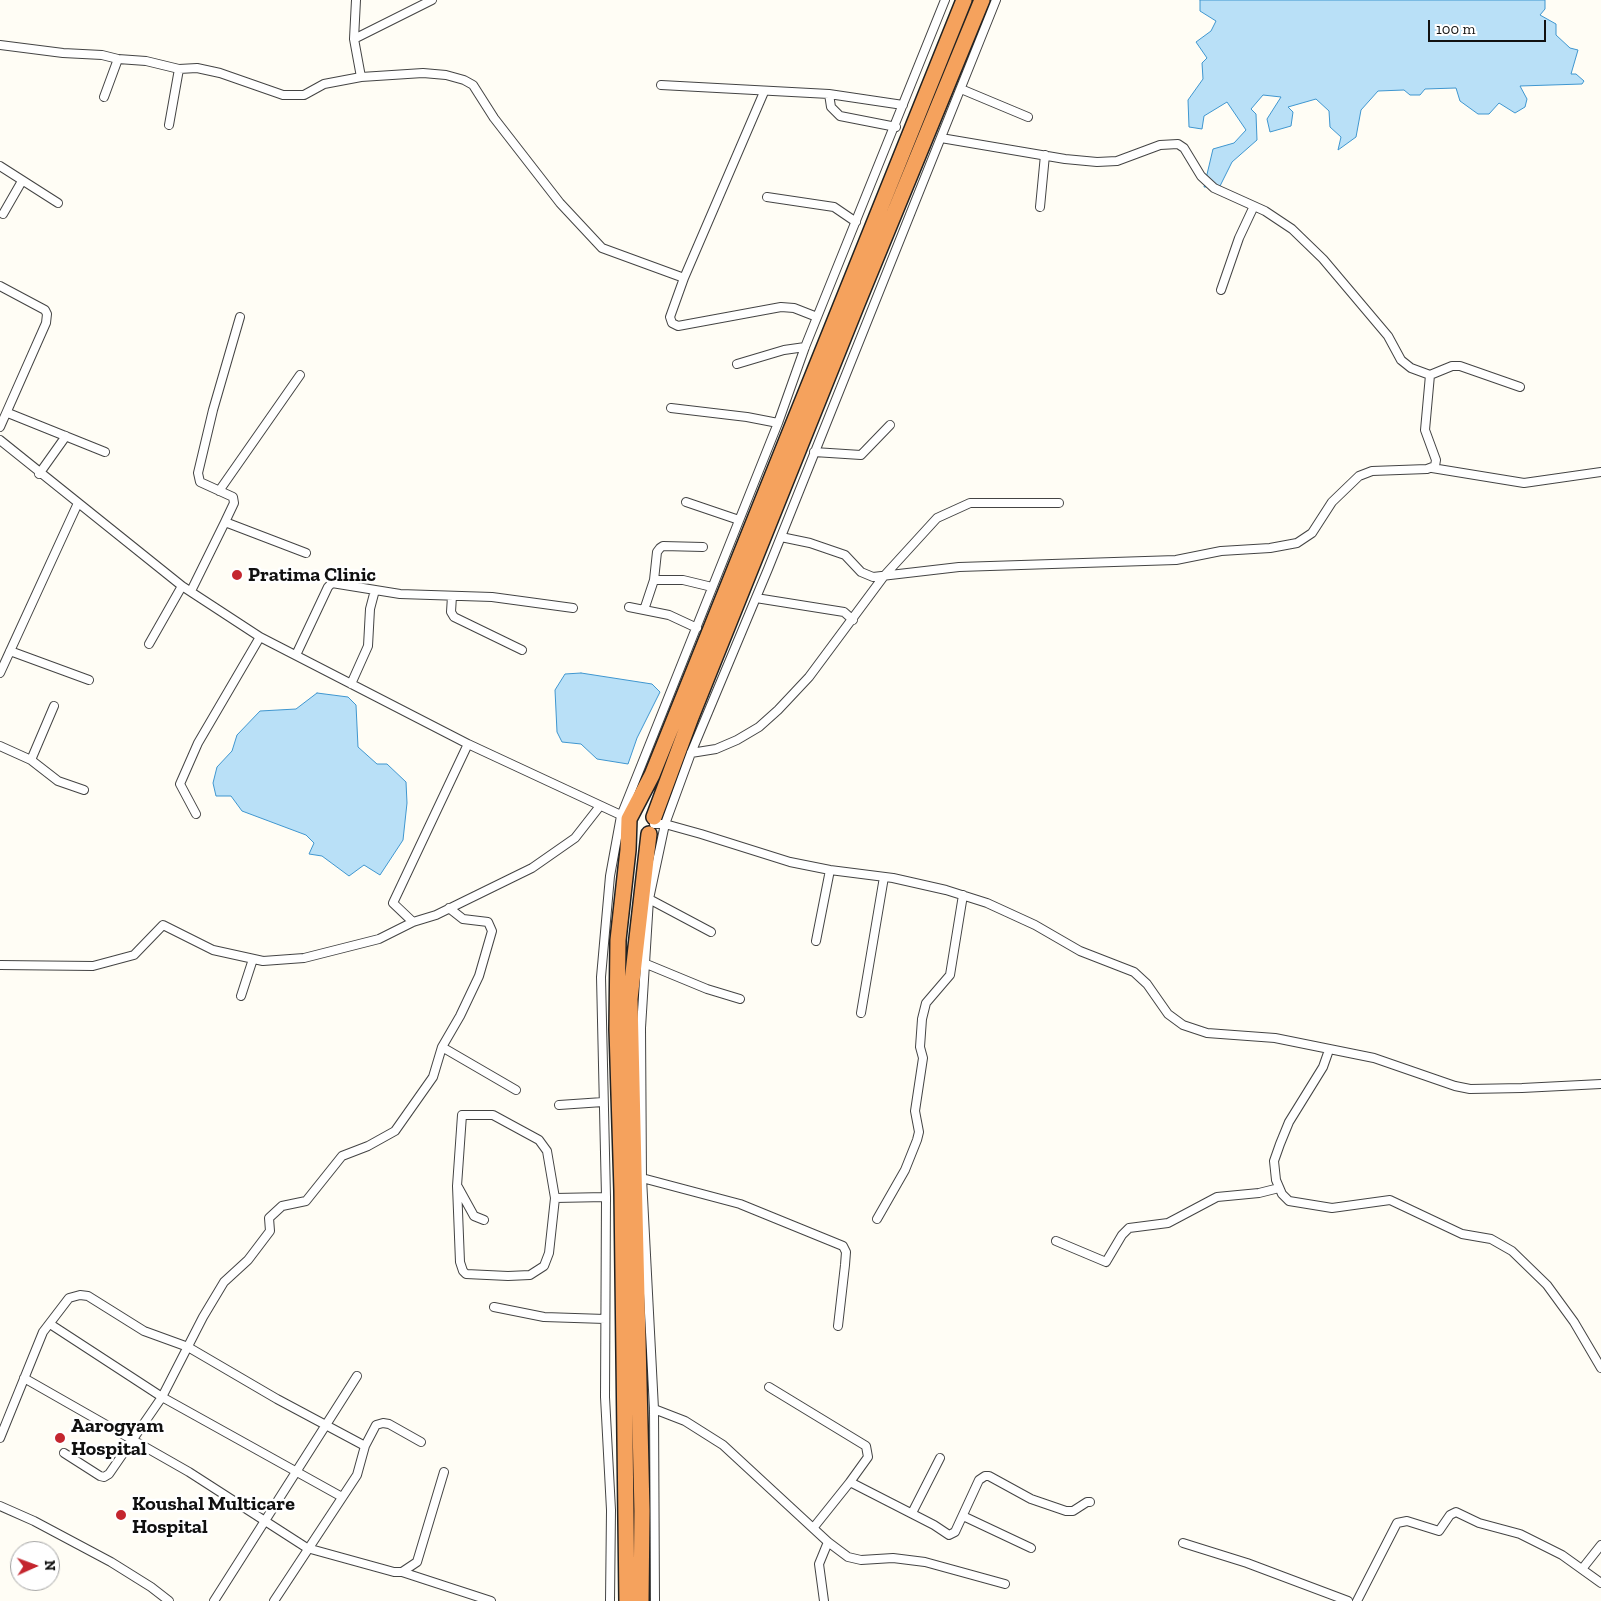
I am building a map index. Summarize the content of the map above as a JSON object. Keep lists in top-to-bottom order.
{
  "places": ["Pratima Clinic", "Aarogyam Hospital", "Koushal Multicare Hospital"],
  "scale_bar": "100 m",
  "north": "right"
}
